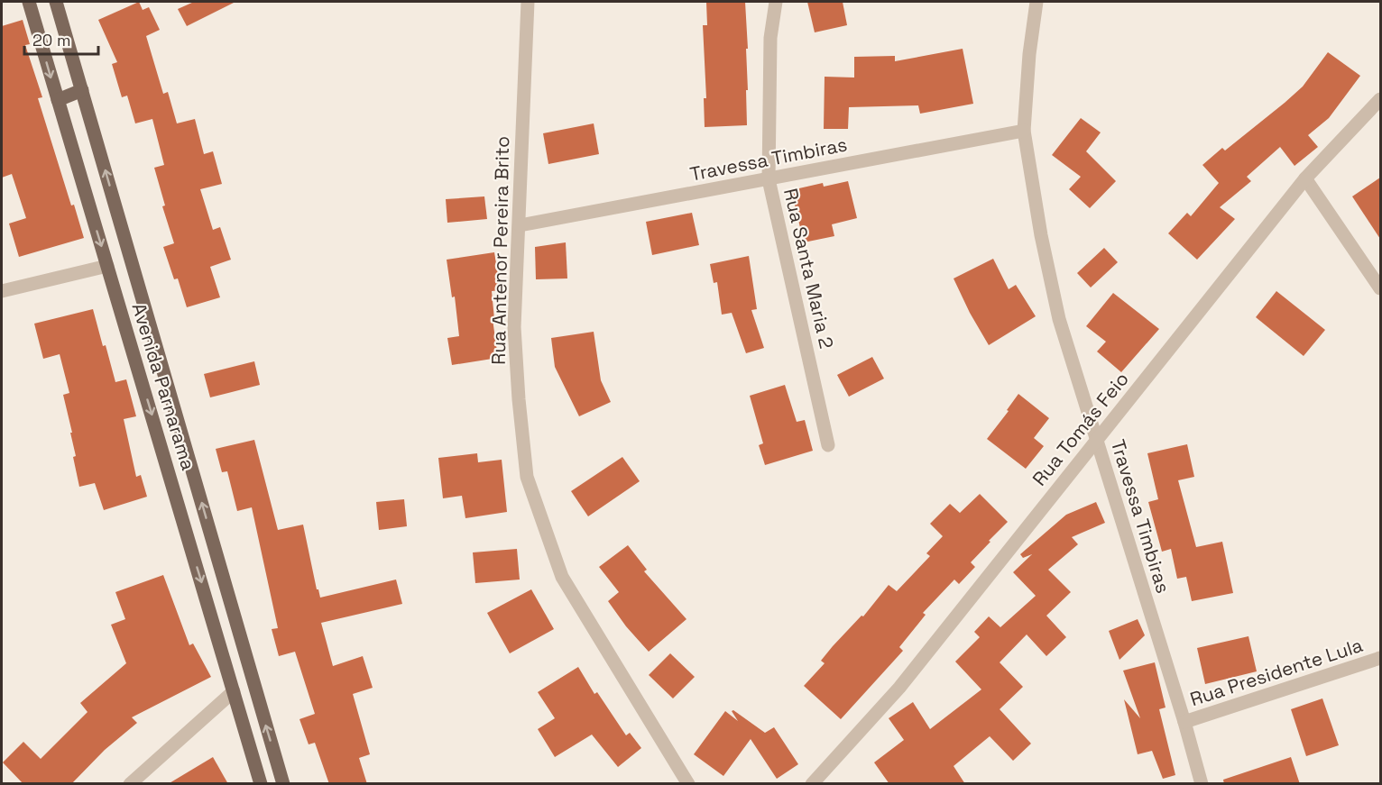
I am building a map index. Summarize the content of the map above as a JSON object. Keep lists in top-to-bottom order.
{
  "streets": {
    "main road": ["Avenida Parnarama"],
    "street": [
      "Travessa Timbiras",
      "Rua Antenor Pereira Brito",
      "Rua Santa Maria 2",
      "Rua Tomás Feio",
      "Rua Presidente Lula"
    ]
  },
  "crossings": [
    ["Travessa Timbiras", "Rua Antenor Pereira Brito"],
    ["Travessa Timbiras", "Rua Santa Maria 2"],
    ["Travessa Timbiras", "Rua Tomás Feio"],
    ["Travessa Timbiras", "Rua Presidente Lula"]
  ],
  "scale_bar": "20 m"
}
